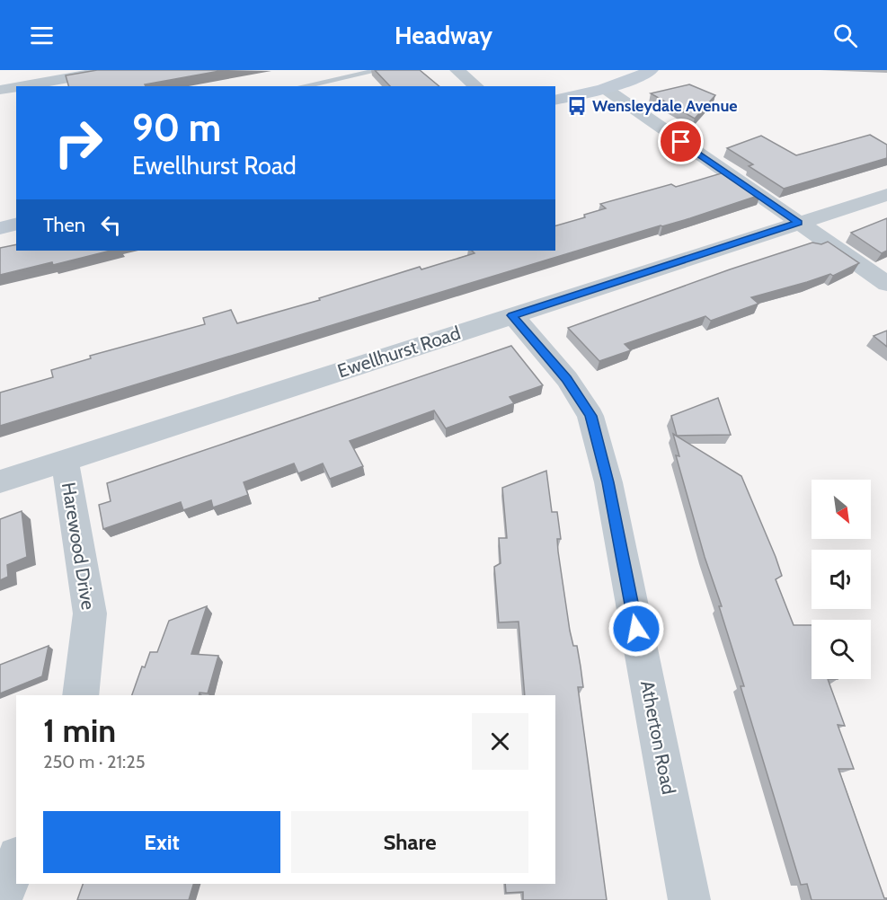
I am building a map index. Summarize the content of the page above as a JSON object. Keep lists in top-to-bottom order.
{
  "streets": {
    "street": ["Ewellhurst Road", "Harewood Drive", "Atherton Road"]
  },
  "crossings": [
    ["Ewellhurst Road", "Harewood Drive"],
    ["Ewellhurst Road", "Atherton Road"]
  ],
  "places": {
    "bus stop": ["Wensleydale Avenue"]
  },
  "north": "bottom right",
  "page": {
    "header": "Headway",
    "turn": ["90 m", "Ewellhurst Road"],
    "then": "Then",
    "heading": ["1 min", "250 m · 21:25"],
    "buttons": ["Exit", "Share"]
  }
}
